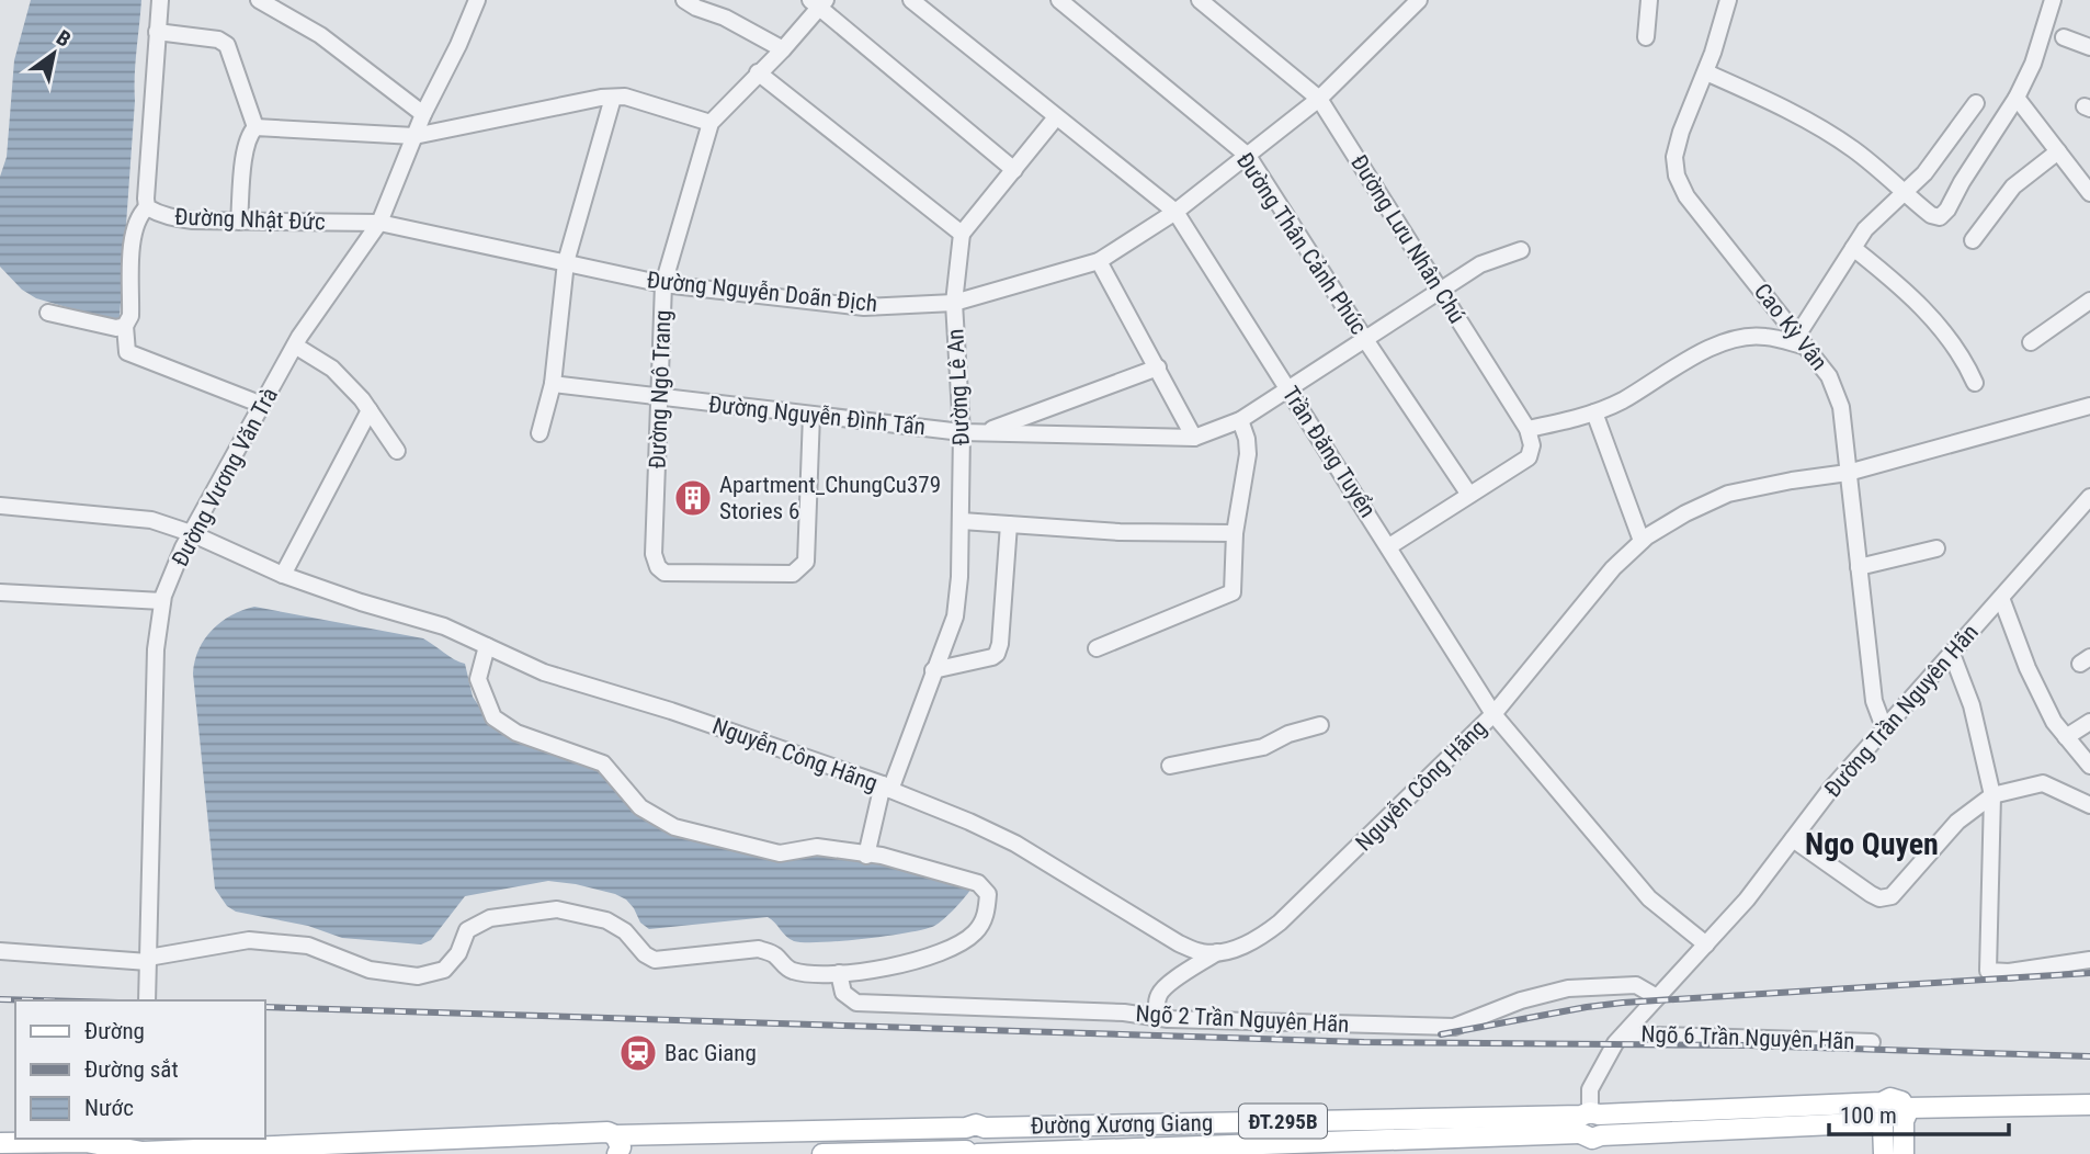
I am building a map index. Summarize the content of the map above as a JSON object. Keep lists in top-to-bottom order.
{
  "streets": {
    "main road": ["ĐT.295B", "Đường Xương Giang"],
    "street": [
      "Đường Nhật Đức",
      "Đường Lưu Nhân Chú",
      "Đường Thân Cảnh Phúc",
      "Đường Nguyễn Doãn Địch",
      "Cao Kỳ Vân",
      "Đường Lê An",
      "Đường Ngô Trang",
      "Đường Nguyễn Đình Tấn",
      "Trần Đăng Tuyển",
      "Đường Vương Văn Trà",
      "Đường Trần Nguyên Hãn",
      "Nguyễn Công Hãng",
      "Ngõ 2 Trần Nguyên Hãn",
      "Ngõ 6 Trần Nguyên Hãn"
    ]
  },
  "crossings": [
    ["Đường Nhật Đức", "Đường Nguyễn Doãn Địch"],
    ["Đường Nhật Đức", "Đường Vương Văn Trà"],
    ["Đường Lưu Nhân Chú", "Đường Nguyễn Doãn Địch"],
    ["Đường Lưu Nhân Chú", "Đường Nguyễn Đình Tấn"],
    ["Đường Thân Cảnh Phúc", "Đường Nguyễn Doãn Địch"],
    ["Đường Thân Cảnh Phúc", "Đường Nguyễn Đình Tấn"],
    ["Đường Nguyễn Doãn Địch", "Đường Lê An"],
    ["Đường Nguyễn Doãn Địch", "Đường Ngô Trang"],
    ["Đường Nguyễn Doãn Địch", "Trần Đăng Tuyển"],
    ["Đường Nguyễn Doãn Địch", "Đường Vương Văn Trà"],
    ["Cao Kỳ Vân", "Đường Trần Nguyên Hãn"],
    ["Cao Kỳ Vân", "Nguyễn Công Hãng"],
    ["Đường Lê An", "Đường Nguyễn Đình Tấn"],
    ["Đường Lê An", "Nguyễn Công Hãng"],
    ["Đường Ngô Trang", "Đường Nguyễn Đình Tấn"],
    ["Đường Nguyễn Đình Tấn", "Trần Đăng Tuyển"],
    ["Trần Đăng Tuyển", "Đường Trần Nguyên Hãn"],
    ["Trần Đăng Tuyển", "Nguyễn Công Hãng"],
    ["Đường Vương Văn Trà", "Nguyễn Công Hãng"],
    ["Đường Trần Nguyên Hãn", "Ngõ 2 Trần Nguyên Hãn"],
    ["Đường Trần Nguyên Hãn", "Ngõ 6 Trần Nguyên Hãn"],
    ["Đường Trần Nguyên Hãn", "ĐT.295B"],
    ["Đường Trần Nguyên Hãn", "Đường Xương Giang"],
    ["ĐT.295B", "Đường Xương Giang"]
  ],
  "districts": ["Ngo Quyen"],
  "places": {
    "building": ["Apartment_ChungCu379 Stories 6"],
    "station": ["Bac Giang"]
  },
  "legend": ["Đường", "Đường sắt", "Nước"],
  "scale_bar": "100 m",
  "north": "top right"
}
